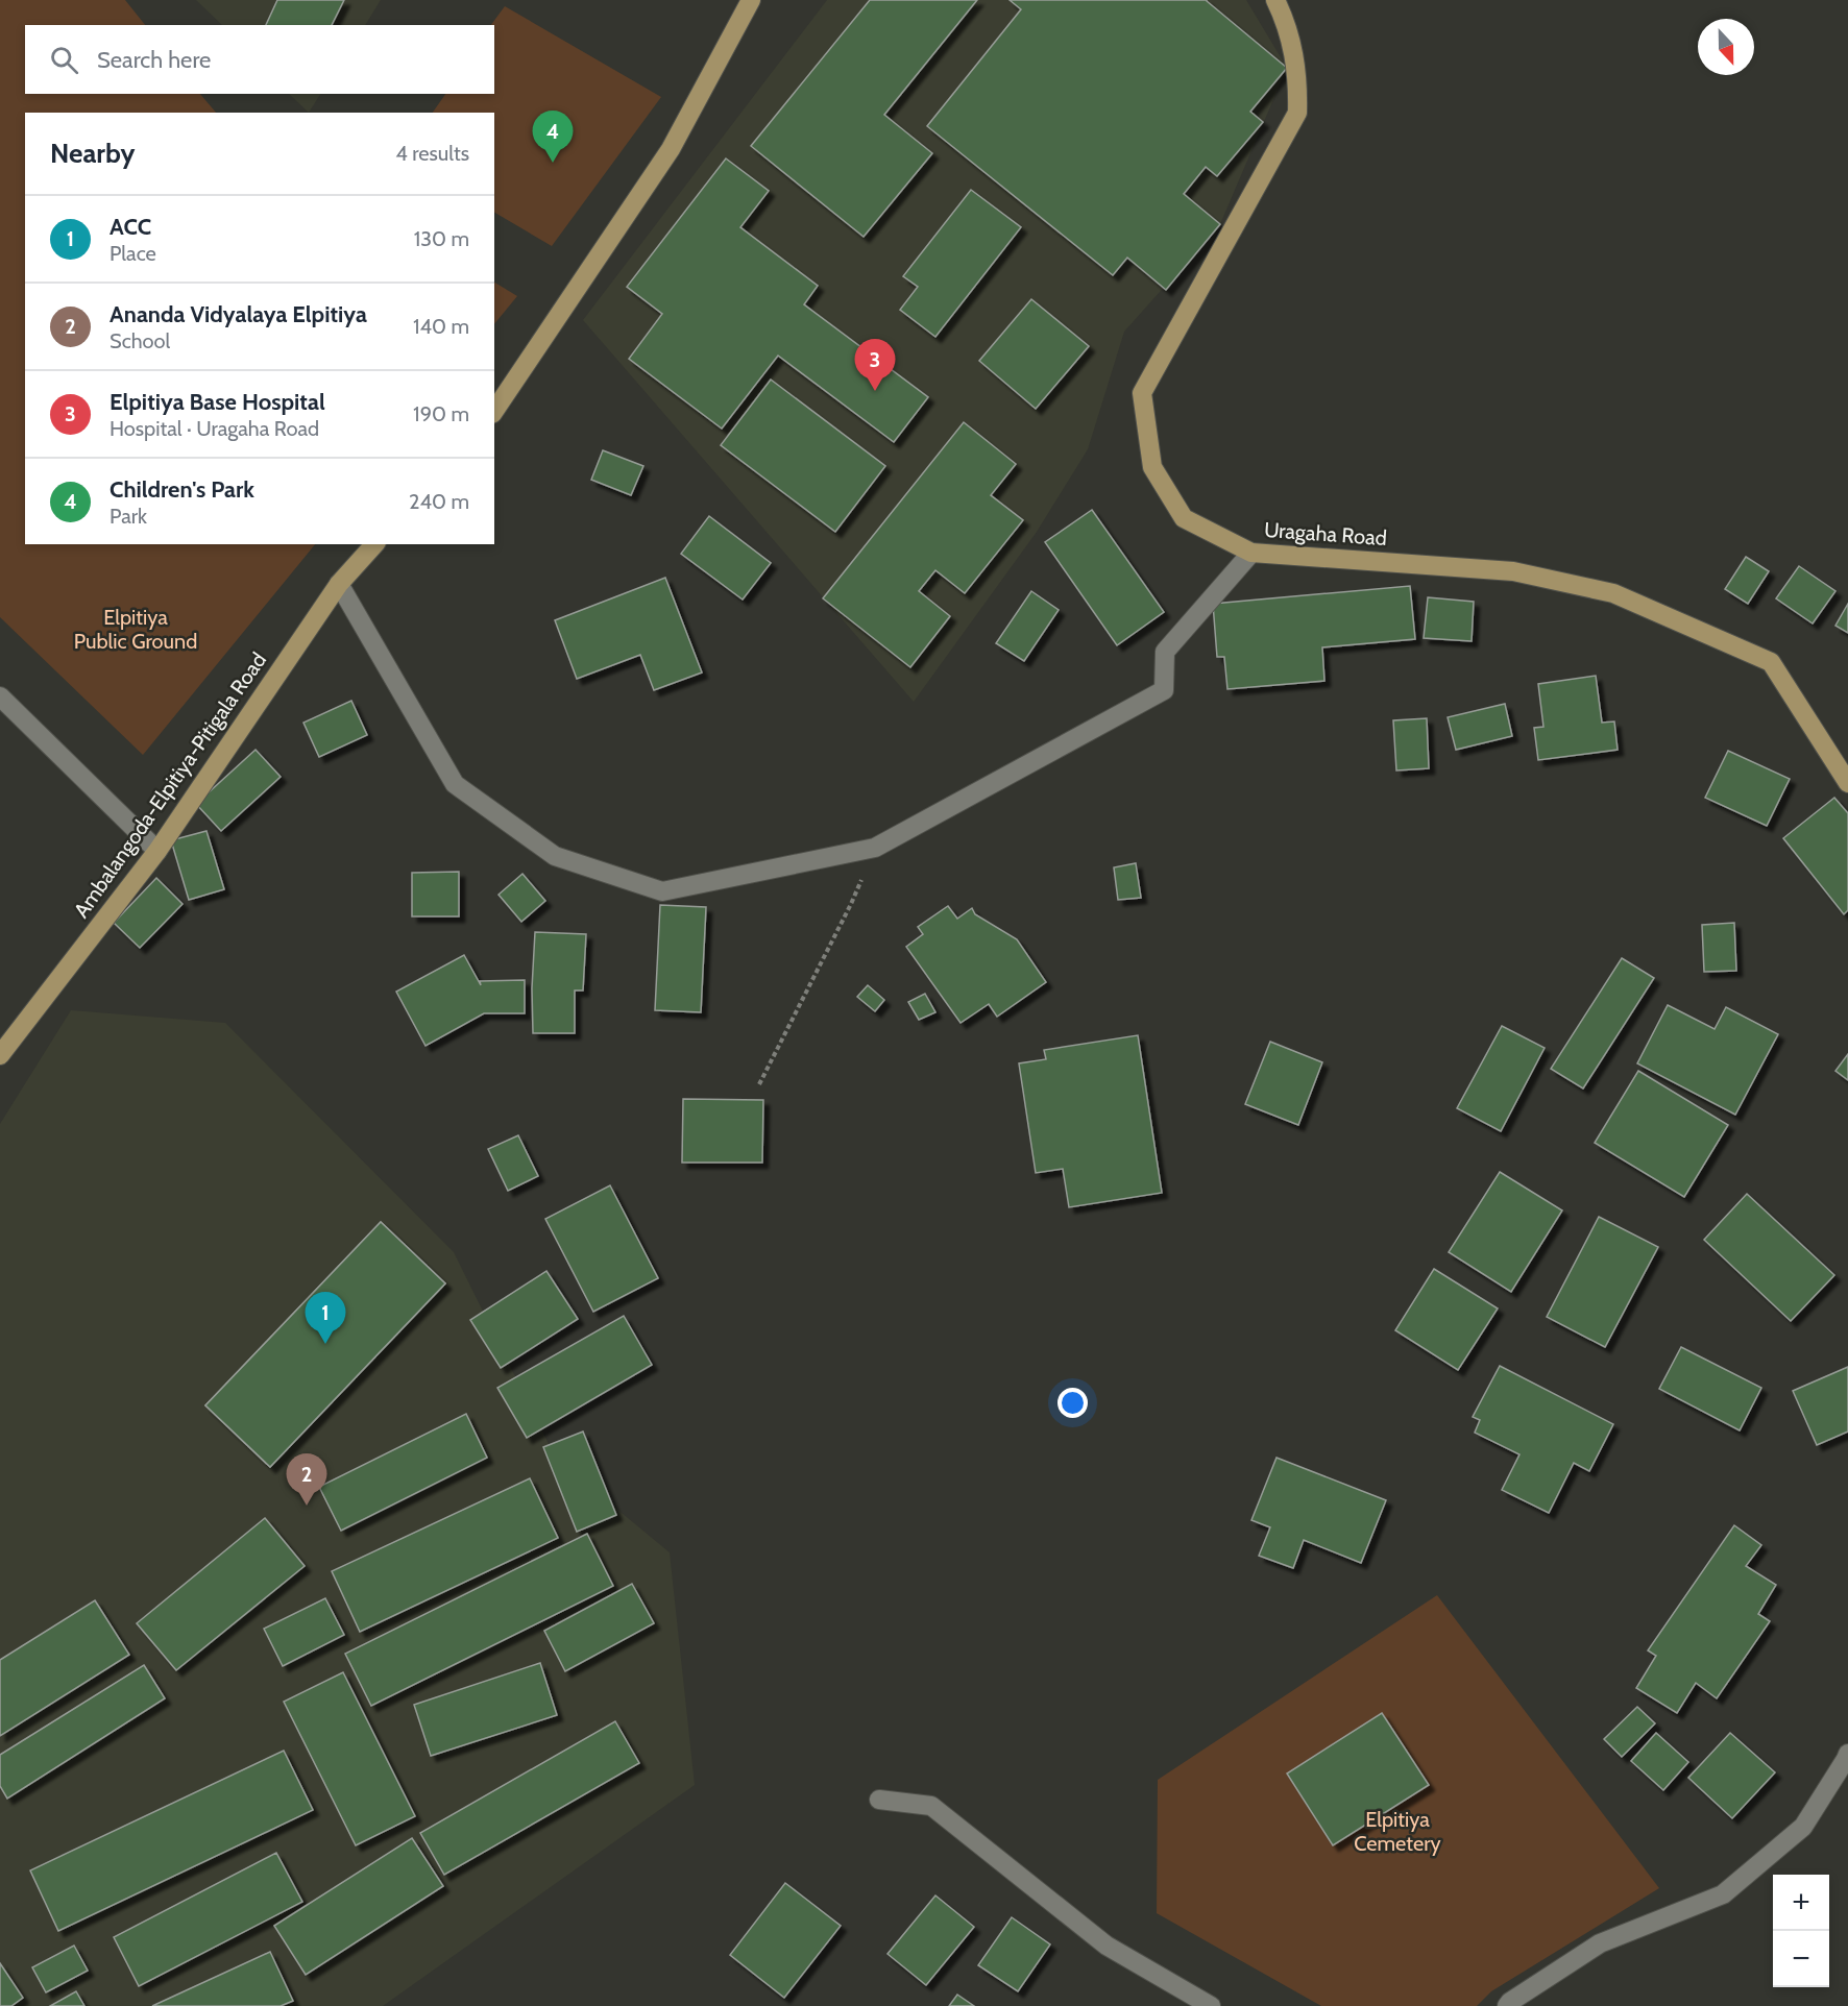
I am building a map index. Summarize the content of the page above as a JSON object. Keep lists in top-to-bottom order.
{
  "streets": {
    "main road": ["Uragaha Road", "Ambalangoda-Elpitiya-Pitigala Road"]
  },
  "parks": ["Elpitiya Public Ground", "Elpitiya Cemetery"],
  "north": "bottom",
  "page": {
    "search": "Search here",
    "pins": [
      "4",
      "3",
      "1",
      "2"
    ],
    "heading": ["Nearby", "4 results"],
    "list": [
      {
        "mark": "1",
        "name": "ACC",
        "note": "Place",
        "value": "130 m"
      },
      {
        "mark": "2",
        "name": "Ananda Vidyalaya Elpitiya",
        "note": "School",
        "value": "140 m"
      },
      {
        "mark": "3",
        "name": "Elpitiya Base Hospital",
        "note": "Hospital · Uragaha Road",
        "value": "190 m"
      },
      {
        "mark": "4",
        "name": "Children's Park",
        "note": "Park",
        "value": "240 m"
      }
    ],
    "map_buttons": ["+", "−"]
  }
}
